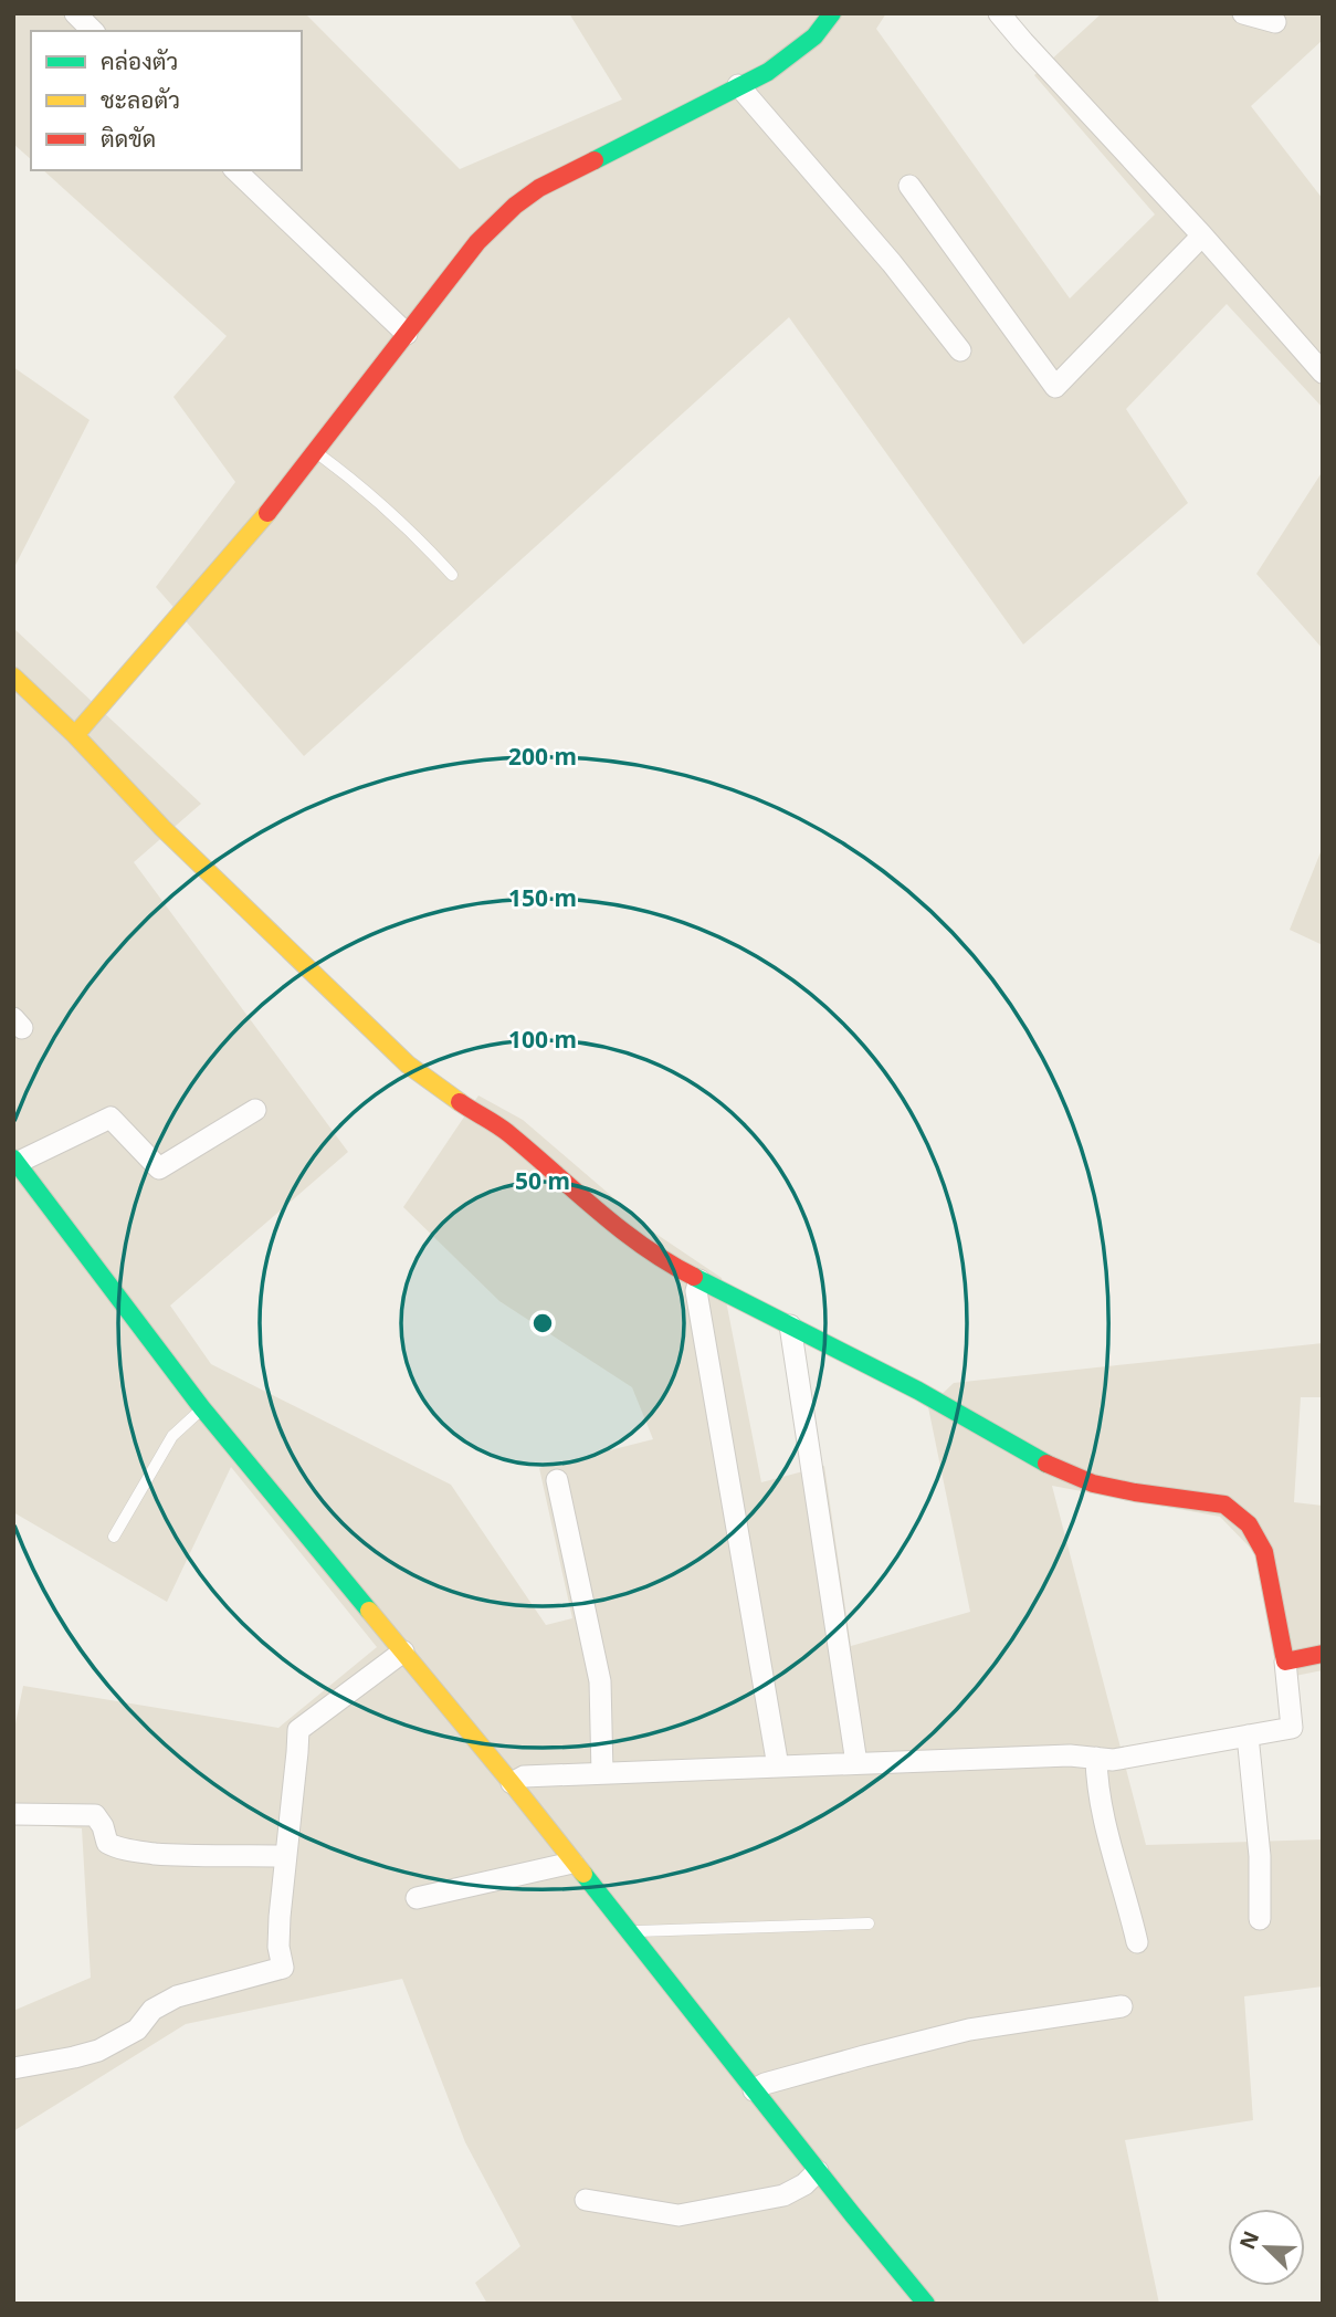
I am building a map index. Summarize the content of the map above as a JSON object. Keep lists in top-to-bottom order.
{
  "legend": ["คล่องตัว", "ชะลอตัว", "ติดขัด"],
  "north": "top left",
  "rings": [
    "200 m",
    "150 m",
    "100 m",
    "50 m"
  ]
}
